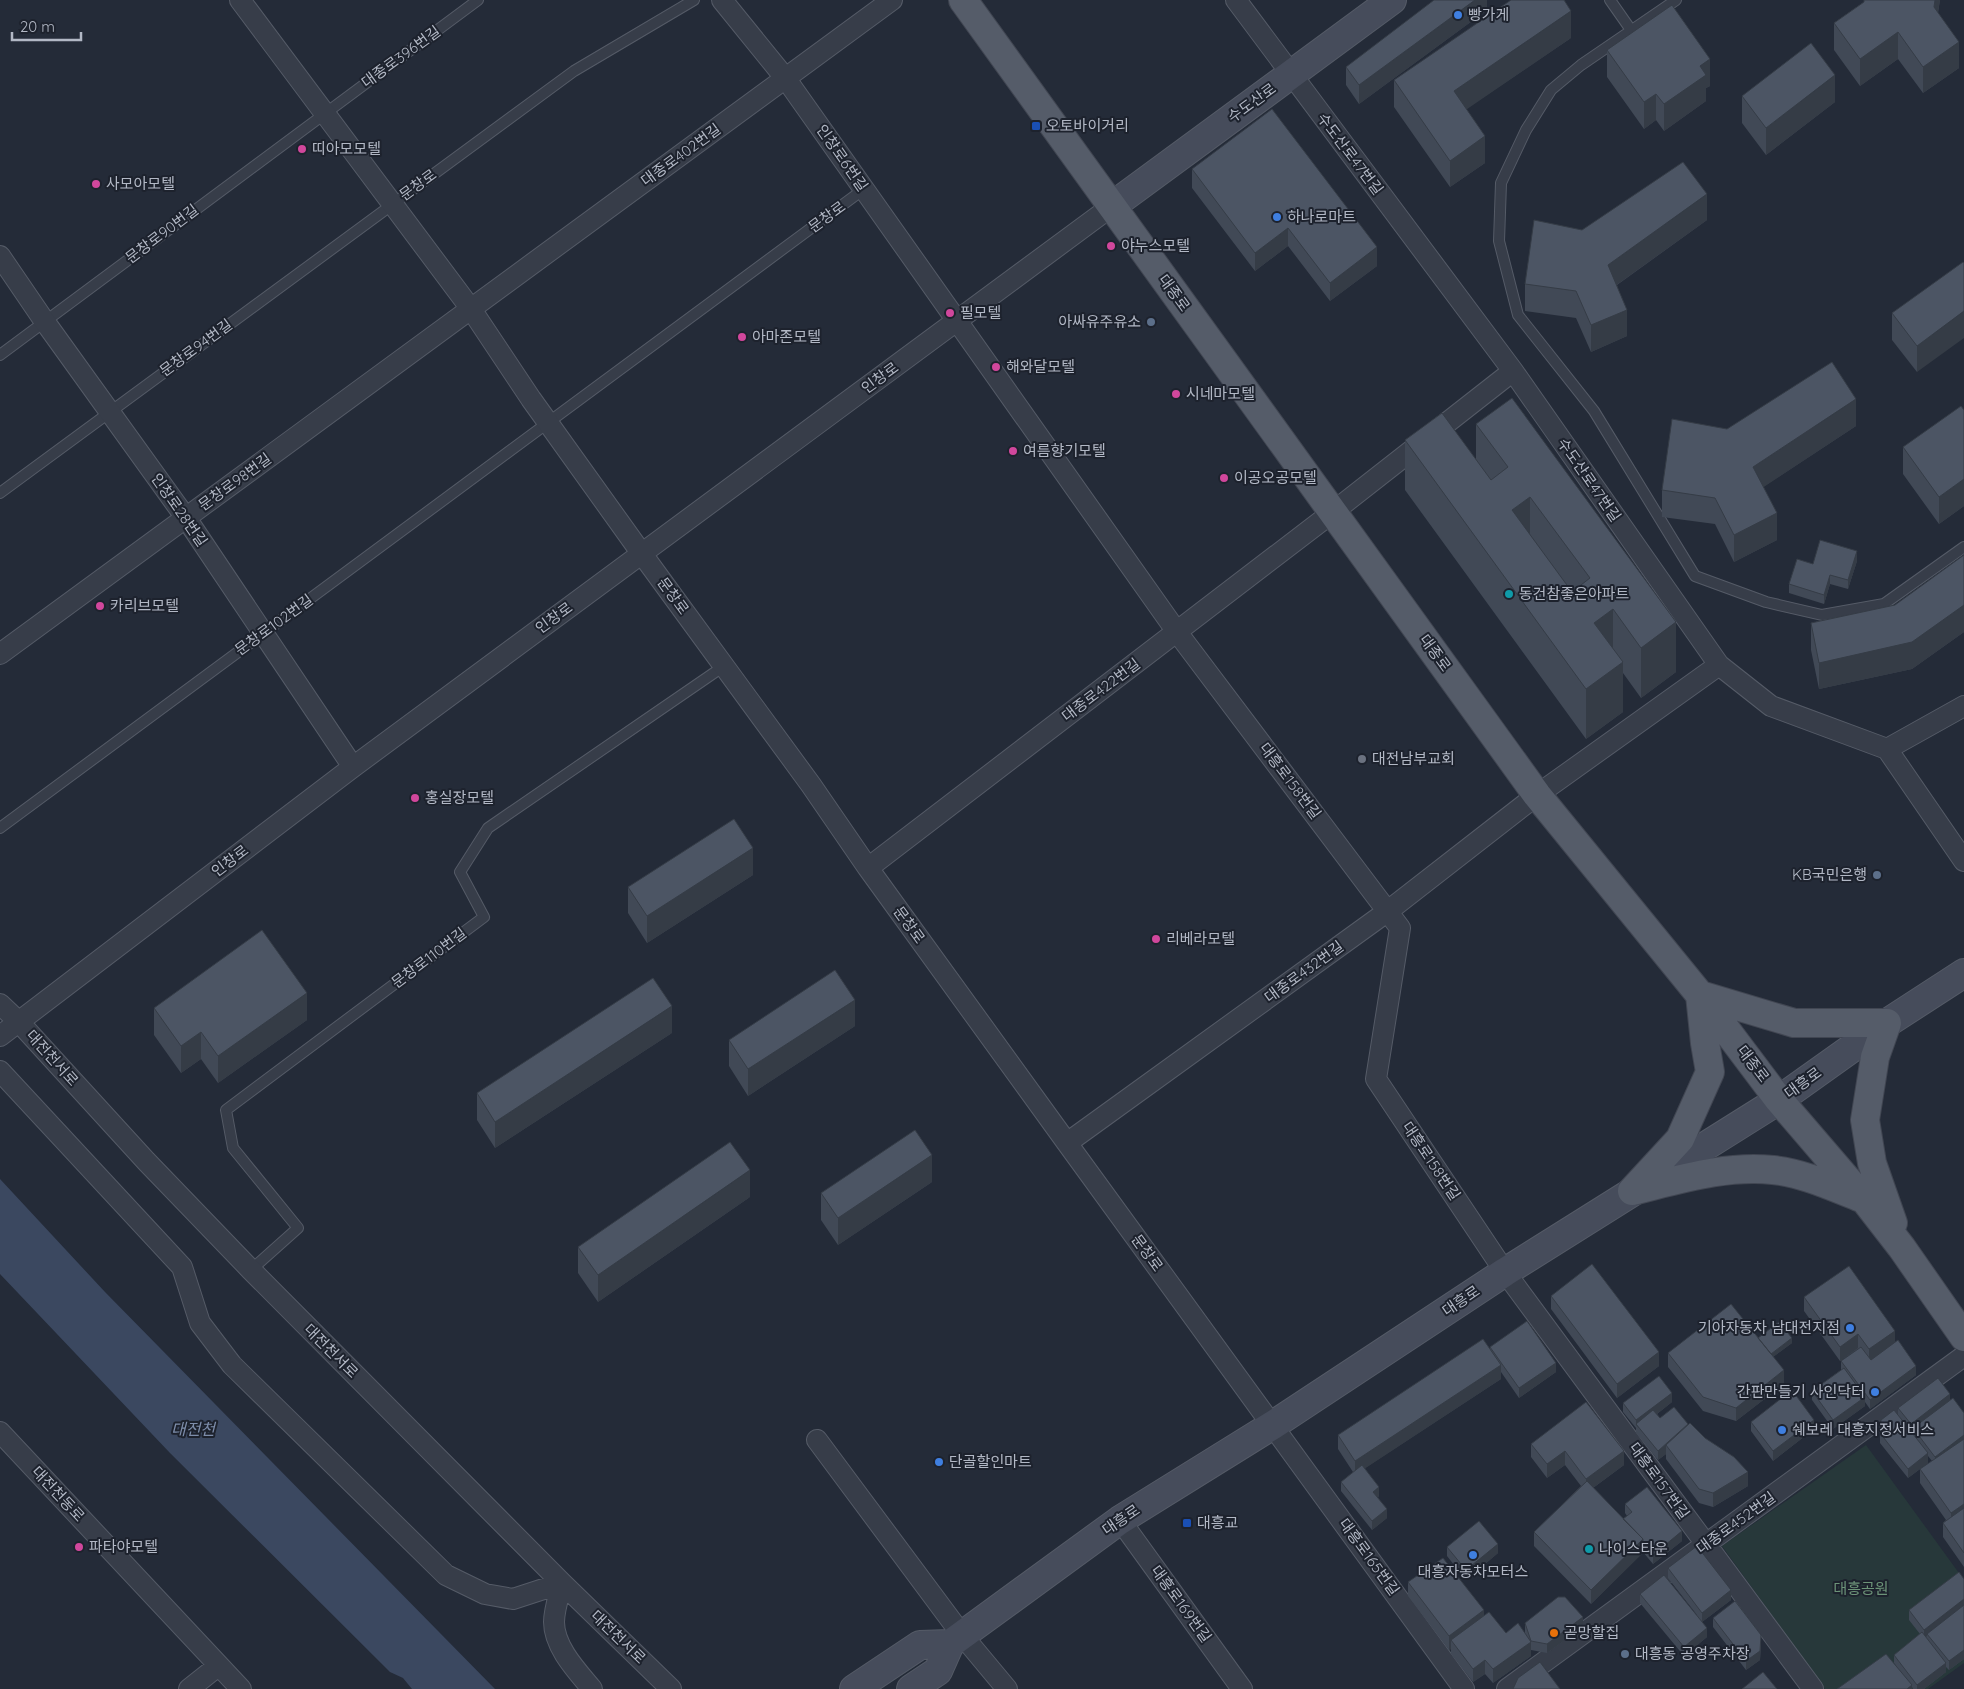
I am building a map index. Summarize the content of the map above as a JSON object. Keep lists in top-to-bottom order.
{
  "streets": {
    "main road": ["수도산로", "대종로", "대흥로"],
    "street": [
      "수도산로47번길",
      "대종로402번길",
      "인창로6번길",
      "문창로",
      "인창로",
      "문창로98번길",
      "인창로28번길",
      "대종로422번길",
      "대흥로158번길",
      "대종로432번길",
      "대전천서로",
      "대흥로157번길",
      "대전천동로",
      "대종로452번길",
      "대흥로165번길",
      "대흥로169번길"
    ],
    "lane": [
      "대종로396번길",
      "문창로90번길",
      "문창로94번길",
      "문창로102번길",
      "문창로110번길"
    ]
  },
  "crossings": [
    ["대종로396번길", "문창로"],
    ["대종로396번길", "문창로90번길"],
    ["수도산로", "수도산로47번길"],
    ["수도산로", "대종로"],
    ["수도산로", "인창로"],
    ["대종로402번길", "인창로6번길"],
    ["대종로402번길", "문창로"],
    ["대종로402번길", "문창로98번길"],
    ["인창로6번길", "문창로"],
    ["인창로6번길", "인창로"],
    ["인창로6번길", "대흥로158번길"],
    ["문창로", "문창로90번길"],
    ["문창로", "문창로94번길"],
    ["문창로", "인창로"],
    ["문창로", "문창로98번길"],
    ["문창로", "문창로102번길"],
    ["문창로", "대종로422번길"],
    ["문창로", "문창로110번길"],
    ["문창로", "대종로432번길"],
    ["문창로", "대흥로"],
    ["문창로", "대흥로165번길"],
    ["문창로90번길", "인창로28번길"],
    ["대종로", "인창로"],
    ["대종로", "대종로422번길"],
    ["대종로", "대종로432번길"],
    ["대종로", "대흥로"],
    ["문창로94번길", "인창로28번길"],
    ["인창로", "인창로28번길"],
    ["인창로", "대흥로158번길"],
    ["인창로", "대전천서로"],
    ["문창로98번길", "인창로28번길"],
    ["인창로28번길", "문창로102번길"],
    ["대종로422번길", "대흥로158번길"],
    ["대흥로158번길", "대종로432번길"],
    ["대흥로158번길", "대흥로"],
    ["대흥로158번길", "대흥로157번길"],
    ["문창로110번길", "대전천서로"],
    ["대흥로", "대흥로157번길"],
    ["대흥로", "대흥로165번길"],
    ["대흥로", "대흥로169번길"],
    ["대흥로157번길", "대종로452번길"]
  ],
  "water": ["대전천"],
  "parks": ["대흥공원"],
  "places": {
    "other": [
      "빵가게",
      "띠아모모텔",
      "사모아모텔",
      "하나로마트",
      "야누스모텔",
      "필모텔",
      "아싸유주유소",
      "아마존모텔",
      "해와달모텔",
      "시네마모텔",
      "여름향기모텔",
      "이공오공모텔",
      "동건참좋은아파트",
      "카리브모텔",
      "대전남부교회",
      "홍실장모텔",
      "KB국민은행",
      "리베라모텔",
      "기아자동차 남대전지점",
      "간판만들기 사인닥터",
      "쉐보레 대흥지정서비스",
      "단골할인마트",
      "파타야모텔",
      "나이스타운",
      "대흥자동차모터스",
      "곧망할집",
      "대흥동 공영주차장"
    ],
    "transit": ["오토바이거리", "대흥교"]
  },
  "scale_bar": "20 m"
}
